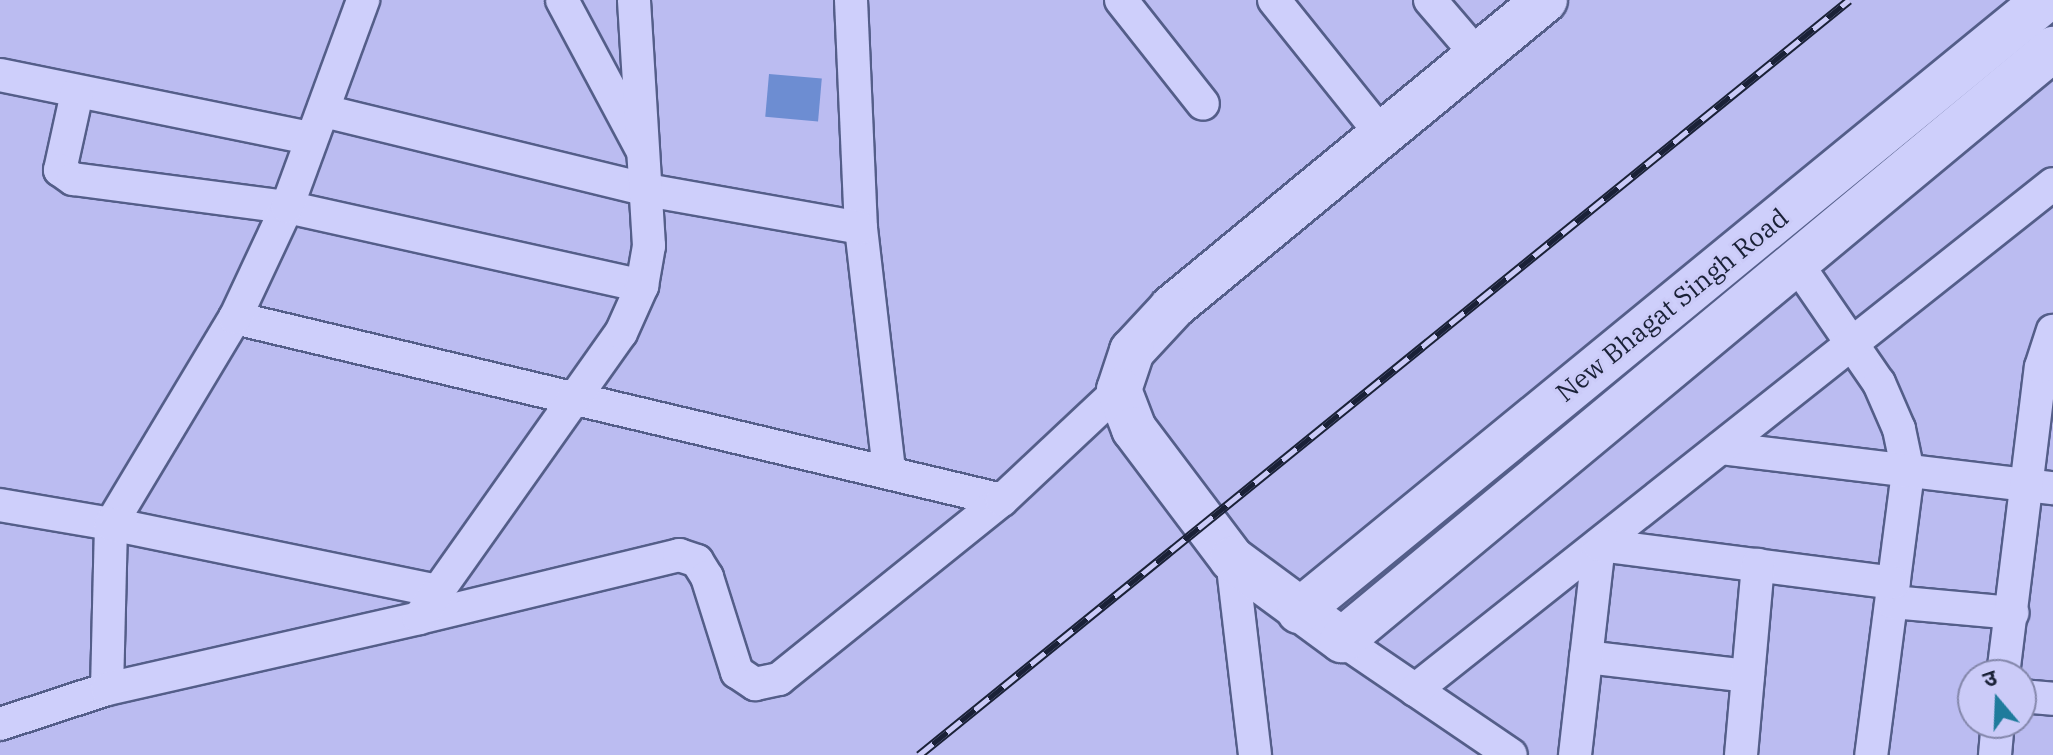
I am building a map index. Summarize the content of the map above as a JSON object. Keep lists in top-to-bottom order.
{
  "streets": {
    "street": ["New Bhagat Singh Road"]
  },
  "north": "top"
}
